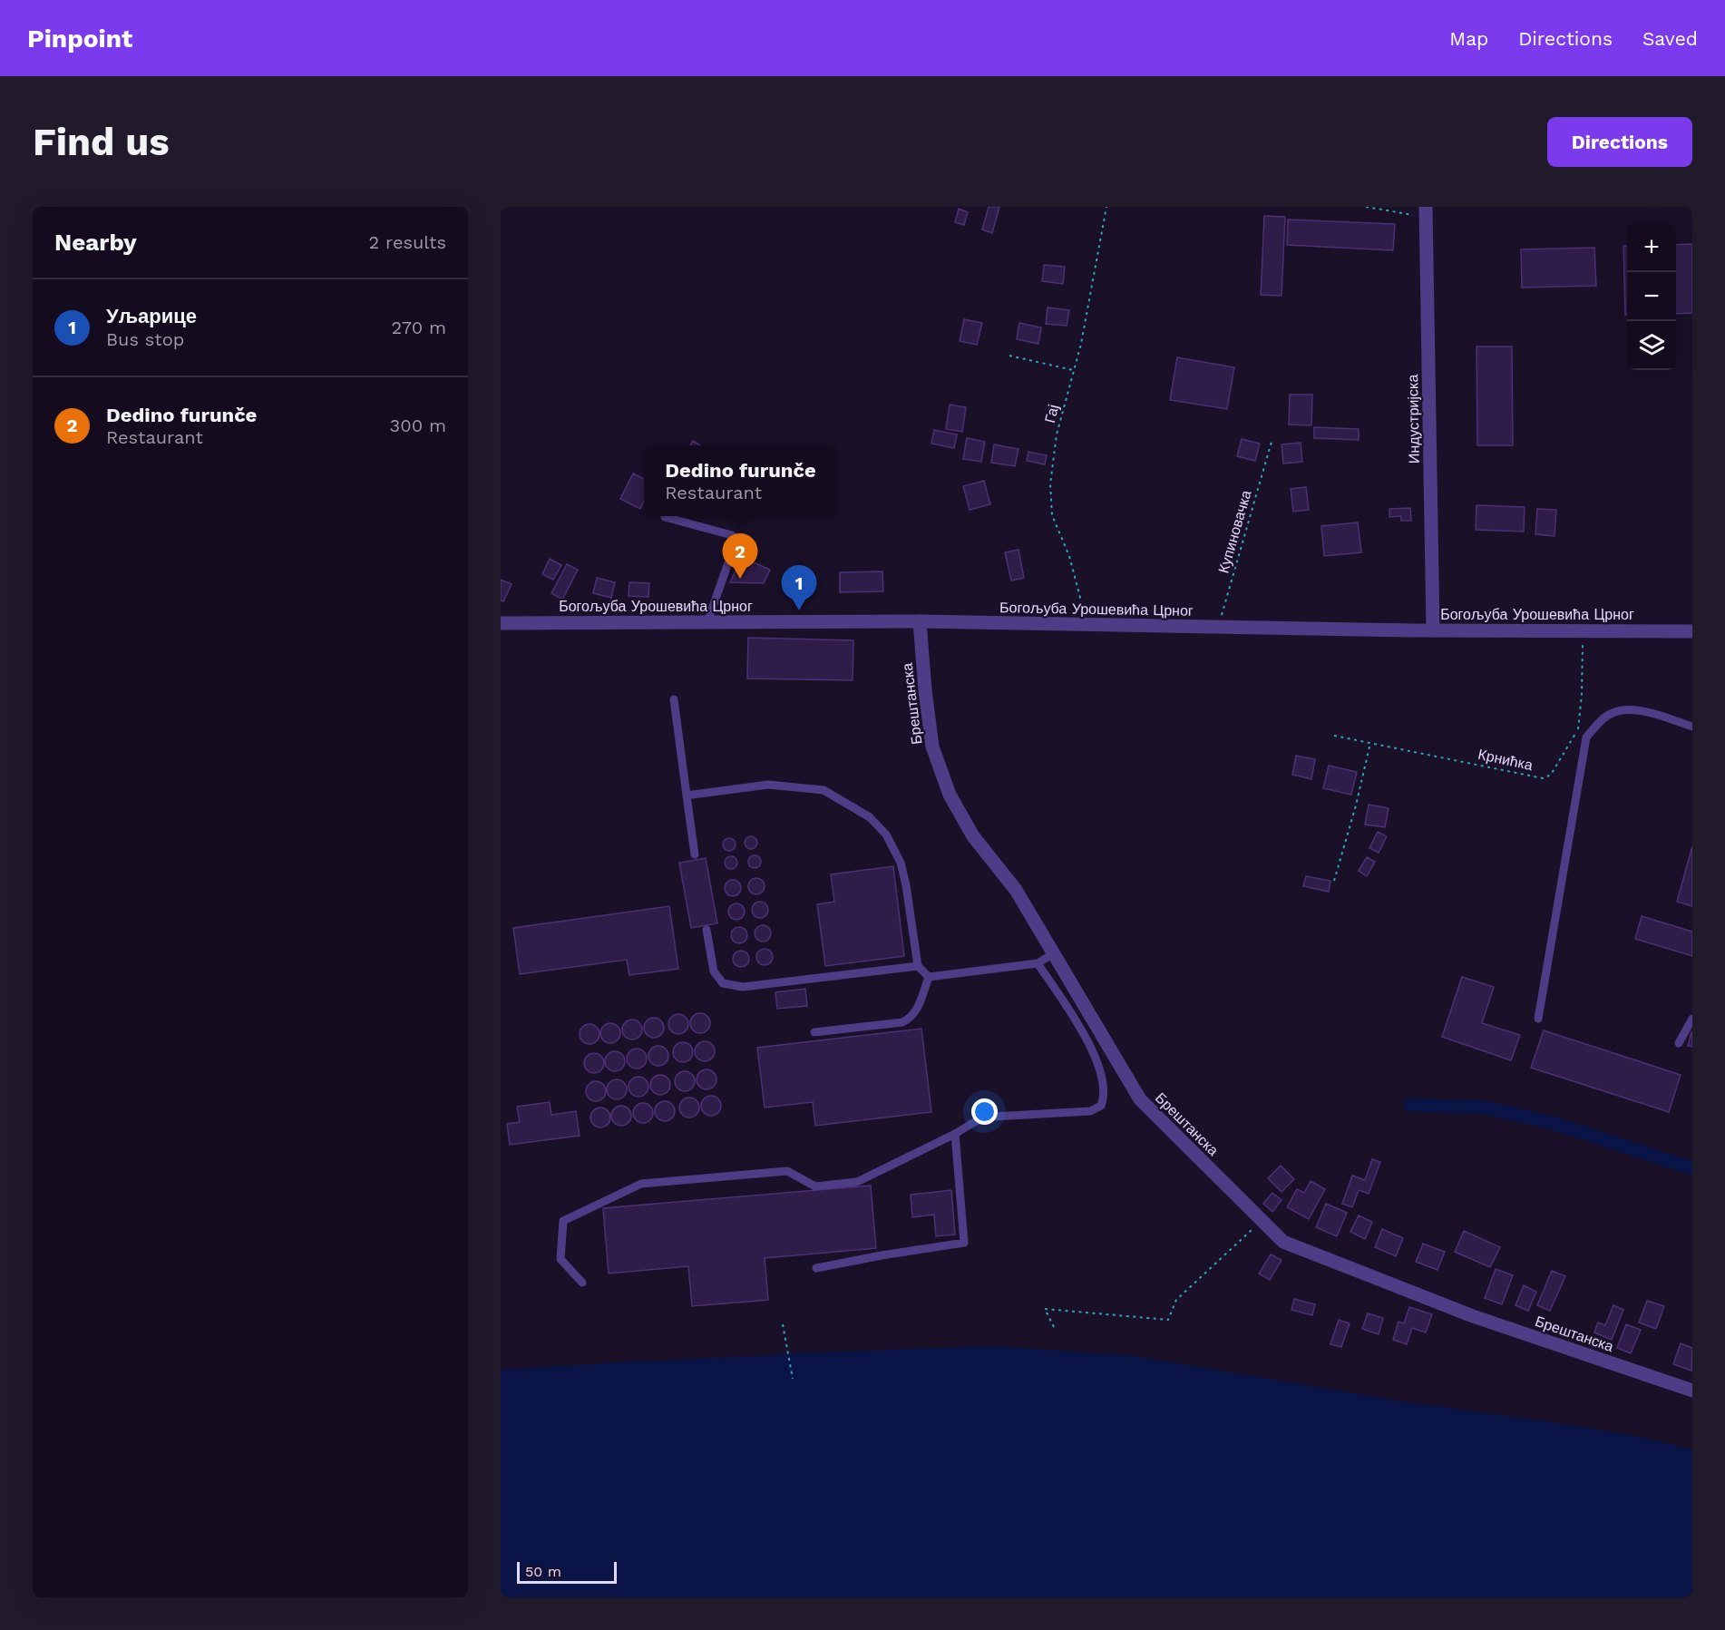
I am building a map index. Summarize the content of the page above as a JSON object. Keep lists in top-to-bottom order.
{
  "streets": {
    "street": ["Индустријска", "Богољуба Урошевића Црног", "Брештанска"],
    "path": ["Гај", "Купиновачка", "Крнићка"]
  },
  "crossings": [
    ["Гај", "Богољуба Урошевића Црног"],
    ["Индустријска", "Богољуба Урошевића Црног"],
    ["Купиновачка", "Богољуба Урошевића Црног"],
    ["Богољуба Урошевића Црног", "Брештанска"],
    ["Богољуба Урошевића Црног", "Крнићка"]
  ],
  "scale_bar": "50 m",
  "page": {
    "header": "Pinpoint",
    "nav": ["Map", "Directions", "Saved"],
    "buttons": "Directions",
    "title": "Find us",
    "heading": ["Nearby", "2 results"],
    "map_buttons": ["+", "−"],
    "list": [
      {
        "mark": "1",
        "name": "Уљарице",
        "note": "Bus stop",
        "value": "270 m"
      },
      {
        "mark": "2",
        "name": "Dedino furunče",
        "note": "Restaurant",
        "value": "300 m"
      }
    ],
    "popup": ["Dedino furunče", "Restaurant"],
    "pins": ["2", "1"],
    "scale": "50 m"
  }
}
